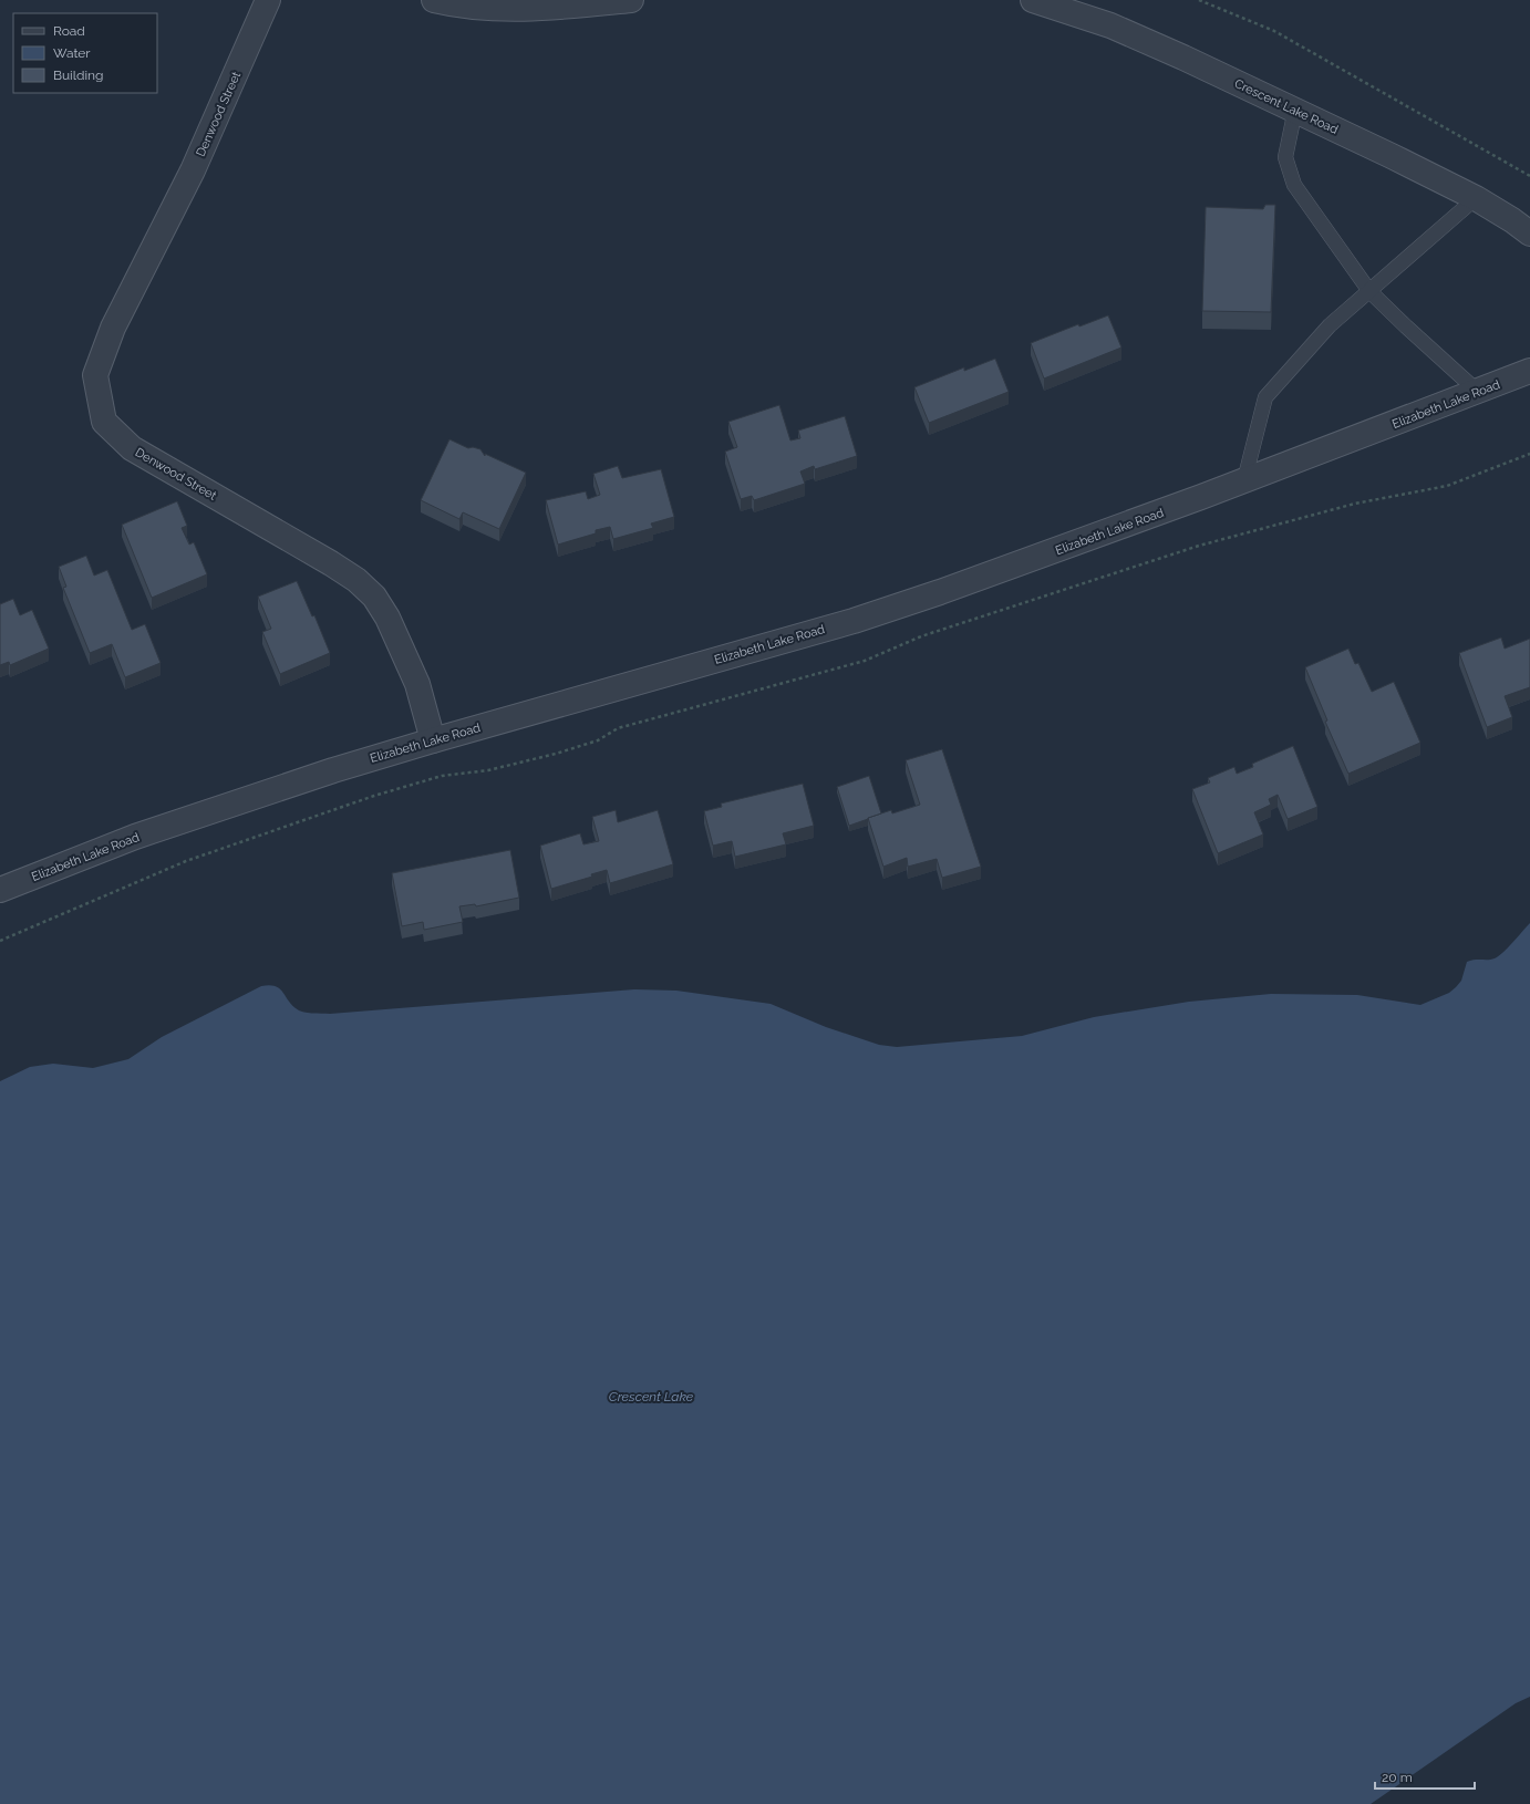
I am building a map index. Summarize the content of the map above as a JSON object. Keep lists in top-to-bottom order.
{
  "streets": {
    "street": ["Crescent Lake Road", "Denwood Street", "Elizabeth Lake Road"]
  },
  "crossings": [
    ["Denwood Street", "Elizabeth Lake Road"]
  ],
  "water": ["Crescent Lake"],
  "legend": ["Road", "Water", "Building"],
  "scale_bar": "20 m"
}
